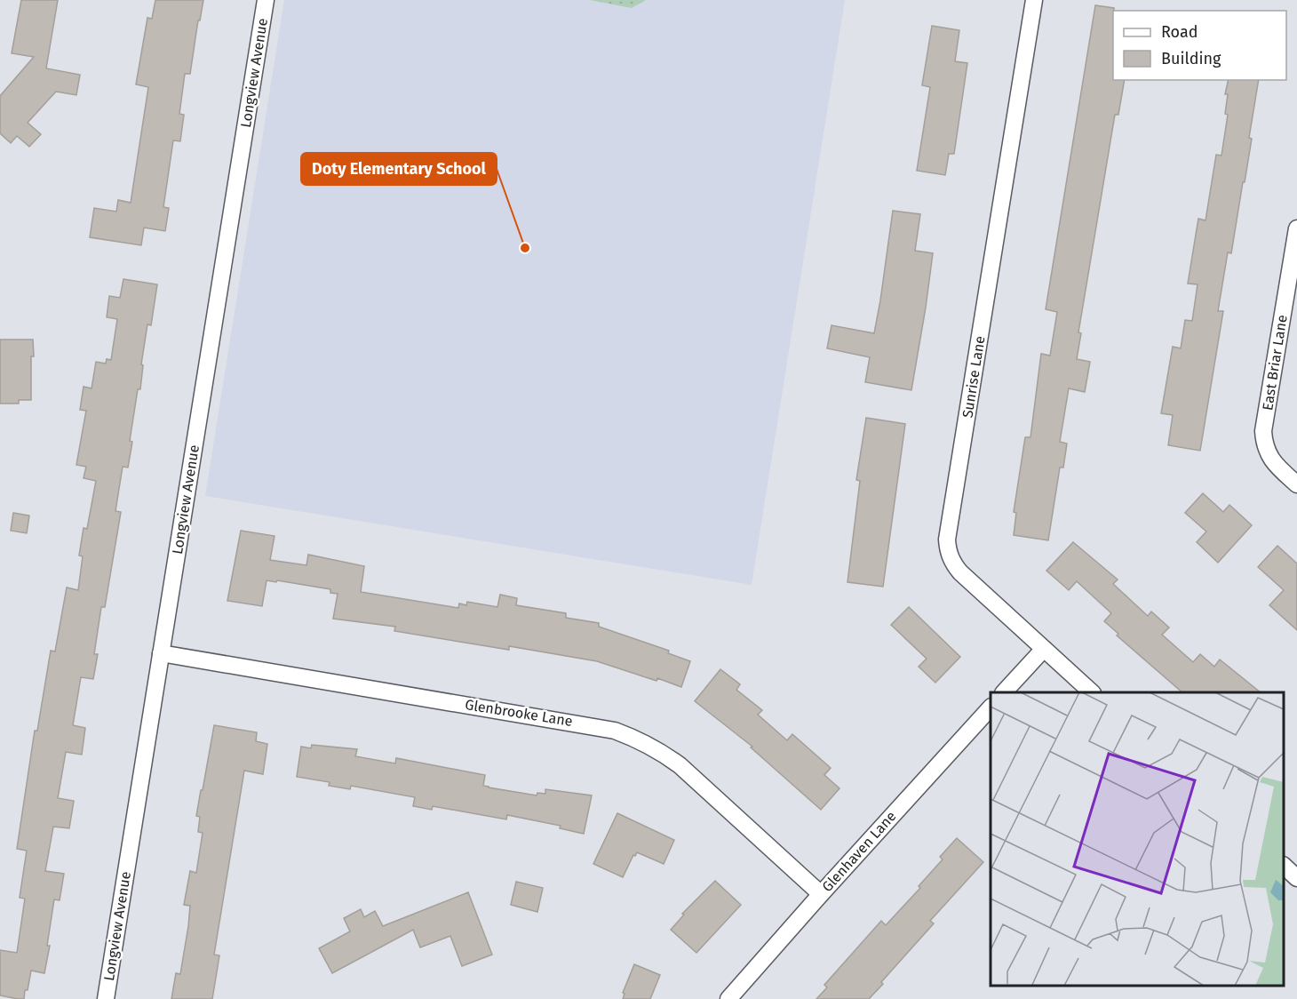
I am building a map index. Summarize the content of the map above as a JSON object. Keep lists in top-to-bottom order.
{
  "streets": {
    "street": [
      "Longview Avenue",
      "East Briar Lane",
      "Sunrise Lane",
      "Glenbrooke Lane",
      "Glenhaven Lane"
    ]
  },
  "crossings": [
    ["Longview Avenue", "Glenbrooke Lane"],
    ["Glenbrooke Lane", "Glenhaven Lane"]
  ],
  "places": ["Doty Elementary School"],
  "legend": ["Road", "Building"]
}
